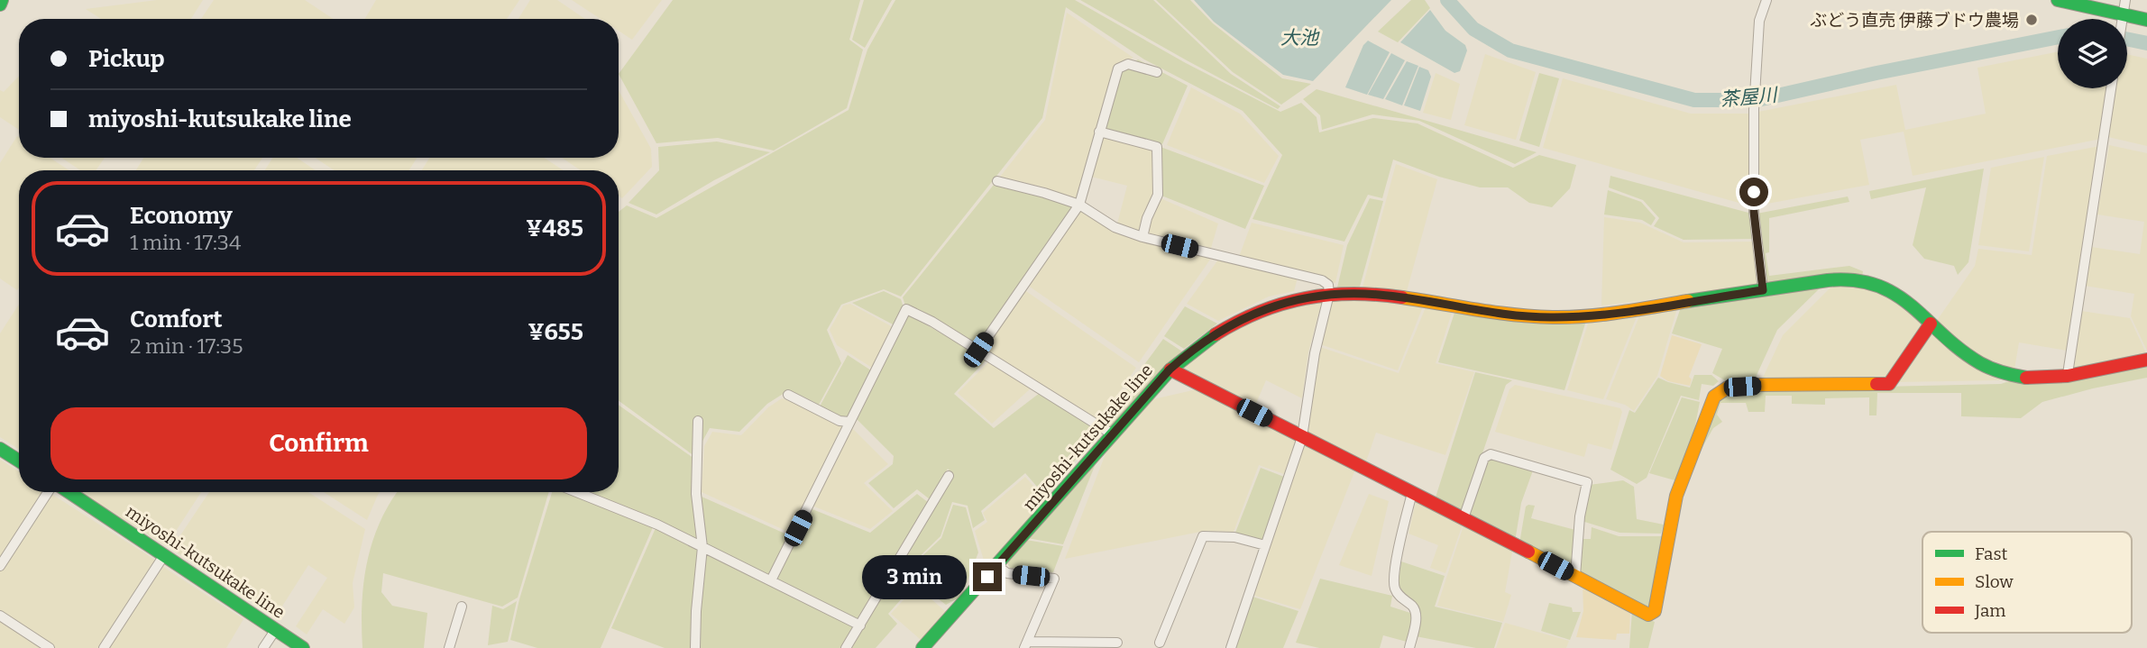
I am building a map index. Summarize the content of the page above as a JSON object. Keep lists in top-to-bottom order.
{
  "streets": {
    "main road": ["miyoshi-kutsukake line"]
  },
  "water": ["大池", "茶屋川"],
  "places": ["ぶどう直売 伊藤ブドウ農場"],
  "legend": ["Fast", "Slow", "Jam"],
  "page": {
    "banner": ["Pickup", "miyoshi-kutsukake line"],
    "list": [
      {
        "name": "Economy",
        "note": "1 min · 17:34",
        "value": "¥485"
      },
      {
        "name": "Comfort",
        "note": "2 min · 17:35",
        "value": "¥655"
      }
    ],
    "buttons": "Confirm",
    "bubble": "3 min"
  }
}
